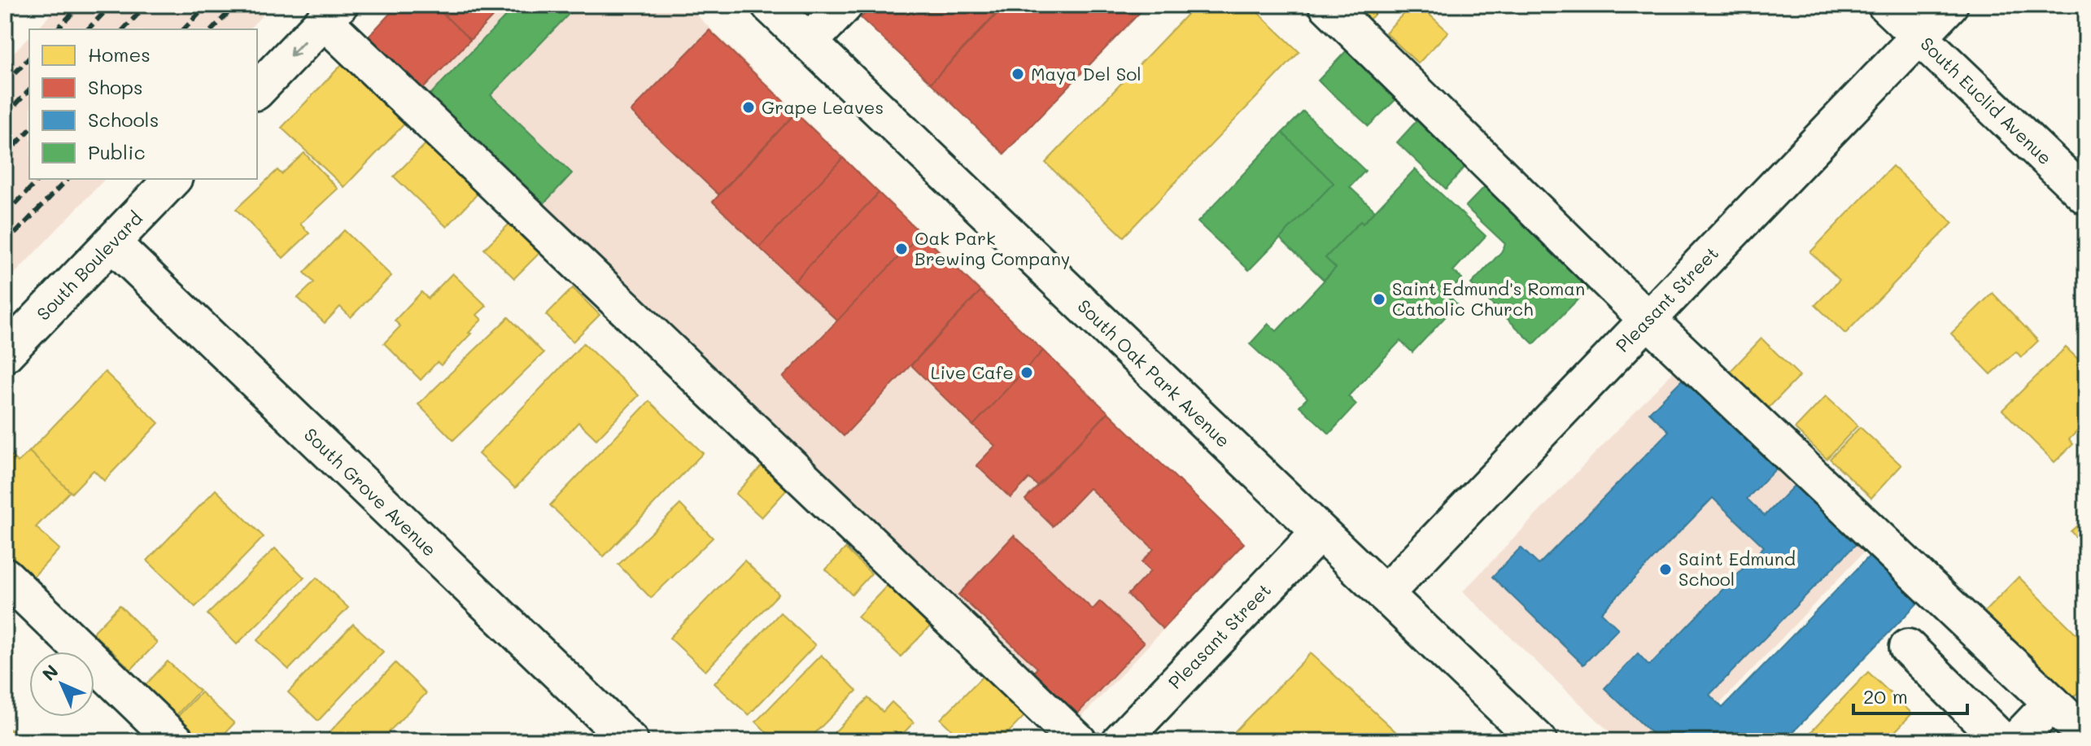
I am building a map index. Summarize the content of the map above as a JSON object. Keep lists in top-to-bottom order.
{
  "streets": {
    "street": [
      "South Euclid Avenue",
      "South Boulevard",
      "Pleasant Street",
      "South Oak Park Avenue",
      "South Grove Avenue"
    ]
  },
  "crossings": [
    ["South Euclid Avenue", "Pleasant Street"],
    ["South Boulevard", "South Grove Avenue"],
    ["Pleasant Street", "South Oak Park Avenue"]
  ],
  "places": [
    "Maya Del Sol",
    "Grape Leaves",
    "Oak Park Brewing Company",
    "Saint Edmund's Roman Catholic Church",
    "Live Cafe",
    "Saint Edmund School"
  ],
  "legend": [
    "Homes",
    "Shops",
    "Schools",
    "Public"
  ],
  "scale_bar": "20 m",
  "north": "top left"
}
